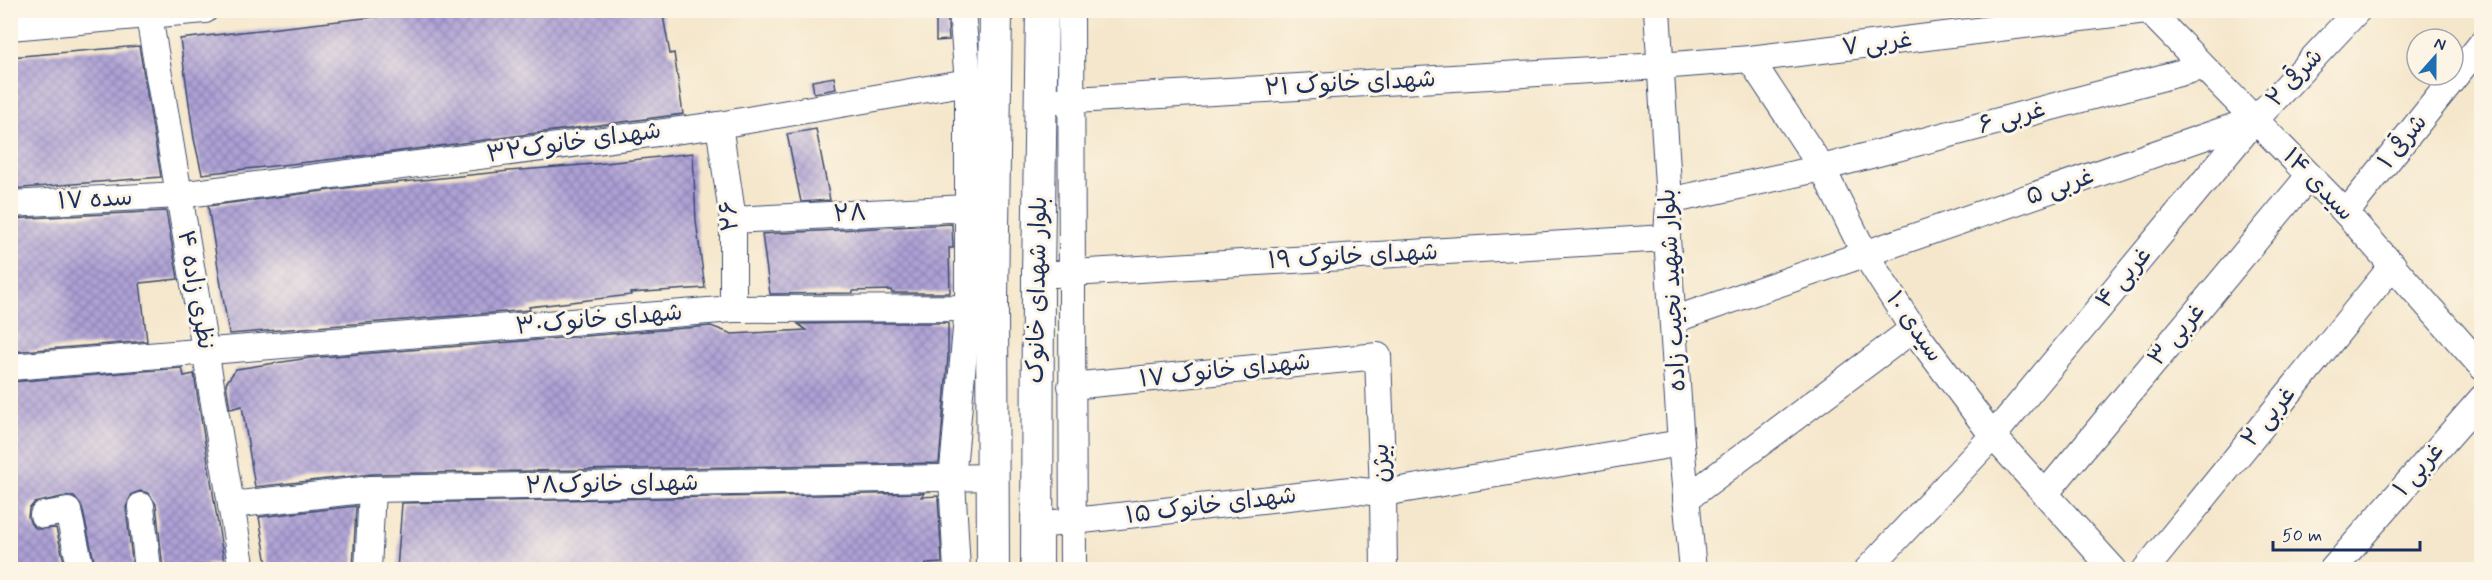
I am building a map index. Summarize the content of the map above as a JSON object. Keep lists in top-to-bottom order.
{
  "streets": {
    "main road": ["بلوار شهدای خانوک"],
    "street": [
      "غربی ۷",
      "شرقی ۲",
      "شهدای خانوک ۲۱",
      "غربی ۶",
      "شرقی ۱",
      "شهدای خانوک۳۲",
      "سیدی ۱۴",
      "غربی ۵",
      "سده ۱۷",
      "۲۸",
      "۲۶",
      "شهدای خانوک ۱۹",
      "غربی ۴",
      "نظری زاده ۴",
      "بلوار شهید نجیب زاده",
      "شهدای خانوک۳۰",
      "سیدی ۱۰",
      "غربی ۳",
      "شهدای خانوک ۱۷",
      "غربی ۲",
      "بیژن",
      "غربی ۱",
      "شهدای خانوک۲۸",
      "شهدای خانوک ۱۵"
    ]
  },
  "crossings": [
    ["غربی ۷", "سیدی ۱۴"],
    ["غربی ۷", "سیدی ۱۰"],
    ["شرقی ۲", "سیدی ۱۴"],
    ["شرقی ۲", "غربی ۵"],
    ["شرقی ۲", "غربی ۴"],
    ["شهدای خانوک ۲۱", "بلوار شهدای خانوک"],
    ["شهدای خانوک ۲۱", "بلوار شهید نجیب زاده"],
    ["غربی ۶", "سیدی ۱۴"],
    ["غربی ۶", "سیدی ۱۰"],
    ["شرقی ۱", "سیدی ۱۴"],
    ["شهدای خانوک۳۲", "سده ۱۷"],
    ["شهدای خانوک۳۲", "۲۶"],
    ["شهدای خانوک۳۲", "نظری زاده ۴"],
    ["سیدی ۱۴", "غربی ۵"],
    ["سیدی ۱۴", "غربی ۴"],
    ["سیدی ۱۴", "غربی ۳"],
    ["سیدی ۱۴", "غربی ۲"],
    ["غربی ۵", "غربی ۴"],
    ["غربی ۵", "سیدی ۱۰"],
    ["سده ۱۷", "نظری زاده ۴"],
    ["۲۸", "۲۶"],
    ["۲۶", "شهدای خانوک۳۰"],
    ["شهدای خانوک ۱۹", "بلوار شهدای خانوک"],
    ["شهدای خانوک ۱۹", "بلوار شهید نجیب زاده"],
    ["غربی ۴", "سیدی ۱۰"],
    ["نظری زاده ۴", "شهدای خانوک۳۰"],
    ["نظری زاده ۴", "شهدای خانوک۲۸"],
    ["بلوار شهدای خانوک", "شهدای خانوک۳۰"],
    ["بلوار شهدای خانوک", "شهدای خانوک۲۸"],
    ["بلوار شهدای خانوک", "شهدای خانوک ۱۵"],
    ["بلوار شهید نجیب زاده", "شهدای خانوک ۱۵"],
    ["سیدی ۱۰", "غربی ۳"],
    ["شهدای خانوک ۱۷", "بیژن"],
    ["بیژن", "شهدای خانوک ۱۵"]
  ],
  "scale_bar": "50 m",
  "north": "top"
}
